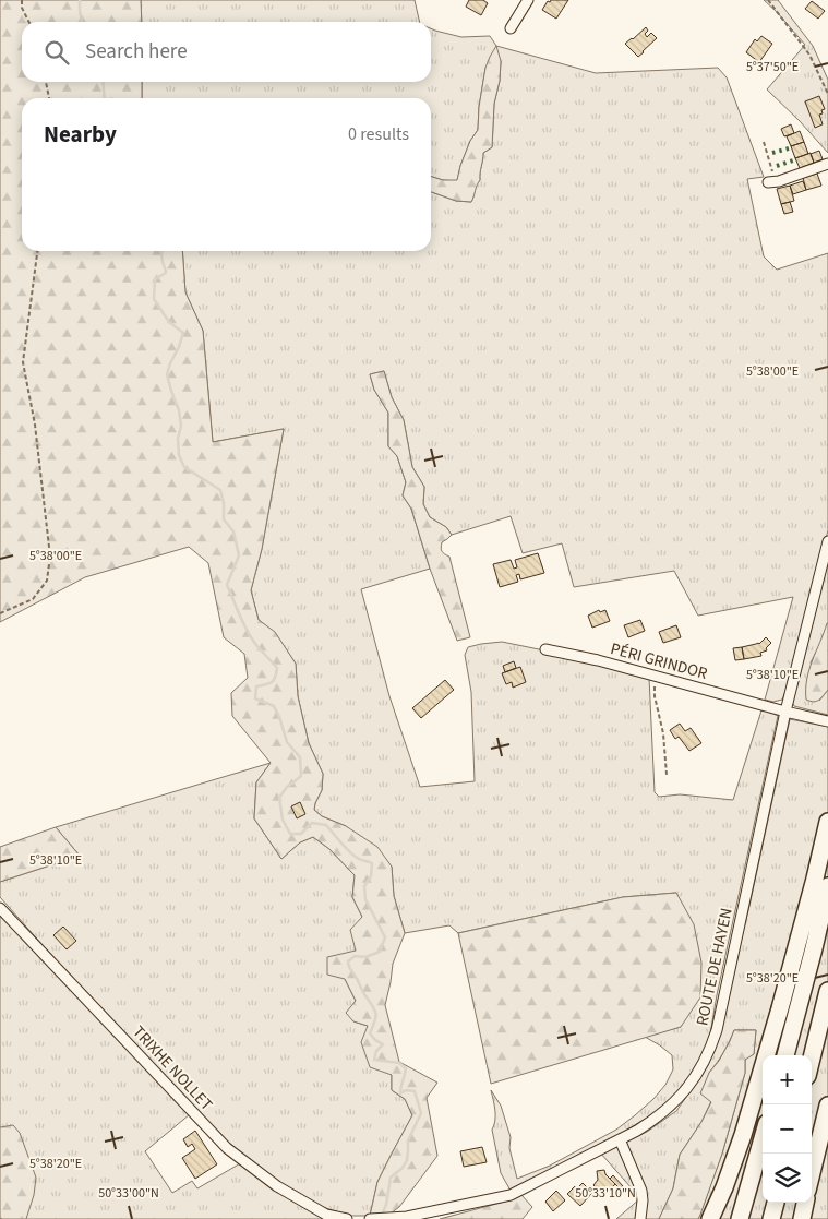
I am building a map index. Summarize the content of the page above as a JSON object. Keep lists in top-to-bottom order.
{
  "streets": {
    "street": ["PÉRI GRINDOR", "ROUTE DE HAYEN", "TRIXHE NOLLET"]
  },
  "crossings": [
    ["PÉRI GRINDOR", "ROUTE DE HAYEN"]
  ],
  "page": {
    "search": "Search here",
    "heading": ["Nearby", "0 results"],
    "map_buttons": ["+", "−"]
  },
  "coordinates": [
    "5°37'50\"E",
    "5°38'00\"E",
    "5°38'10\"E",
    "5°38'20\"E",
    "50°33'00\"N",
    "50°33'10\"N"
  ]
}
